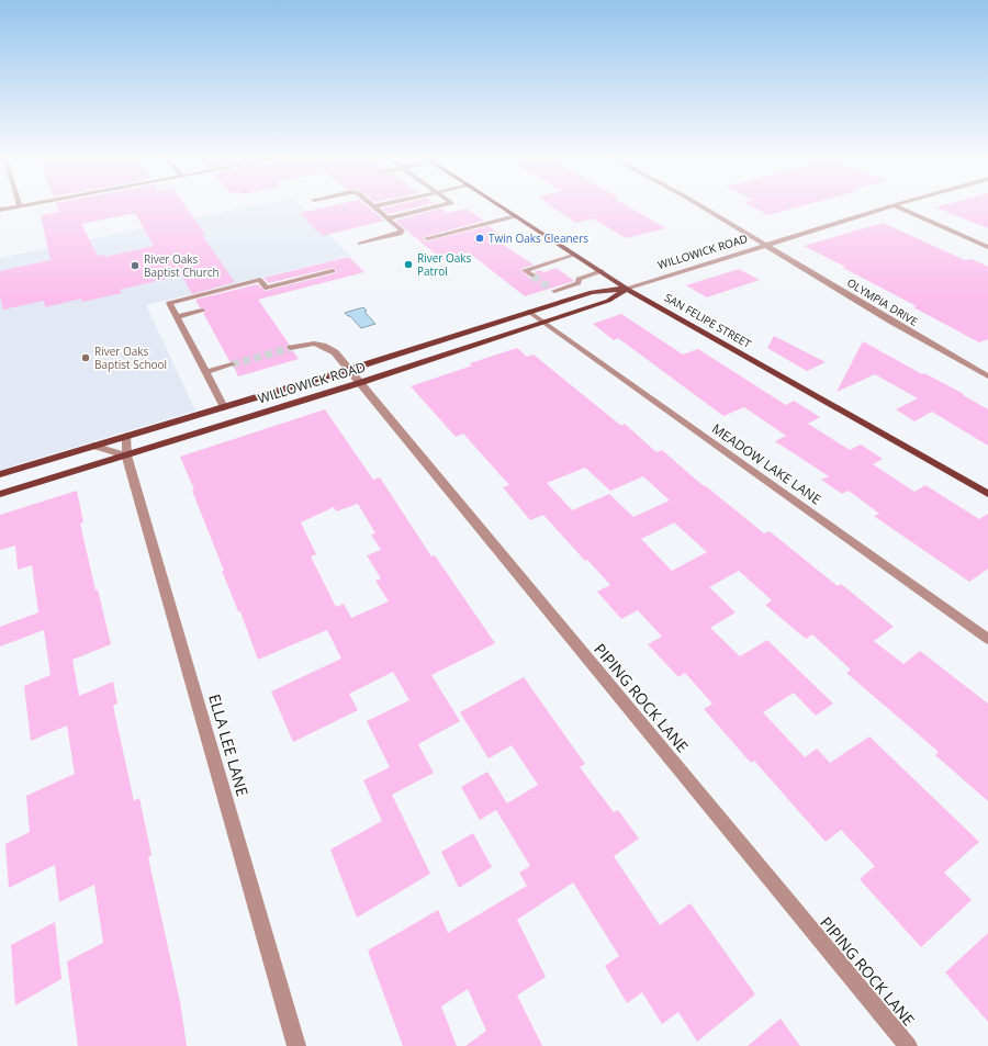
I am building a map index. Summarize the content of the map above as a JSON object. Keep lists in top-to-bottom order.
{
  "streets": {
    "main road": ["WILLOWICK ROAD", "SAN FELIPE STREET"],
    "street": [
      "OLYMPIA DRIVE",
      "MEADOW LAKE LANE",
      "PIPING ROCK LANE",
      "ELLA LEE LANE"
    ]
  },
  "crossings": [
    ["WILLOWICK ROAD", "OLYMPIA DRIVE"],
    ["WILLOWICK ROAD", "SAN FELIPE STREET"],
    ["WILLOWICK ROAD", "MEADOW LAKE LANE"],
    ["WILLOWICK ROAD", "PIPING ROCK LANE"],
    ["WILLOWICK ROAD", "ELLA LEE LANE"]
  ],
  "places": [
    "Twin Oaks Cleaners",
    "River Oaks Patrol",
    "River Oaks Baptist Church",
    "River Oaks Baptist School"
  ]
}
